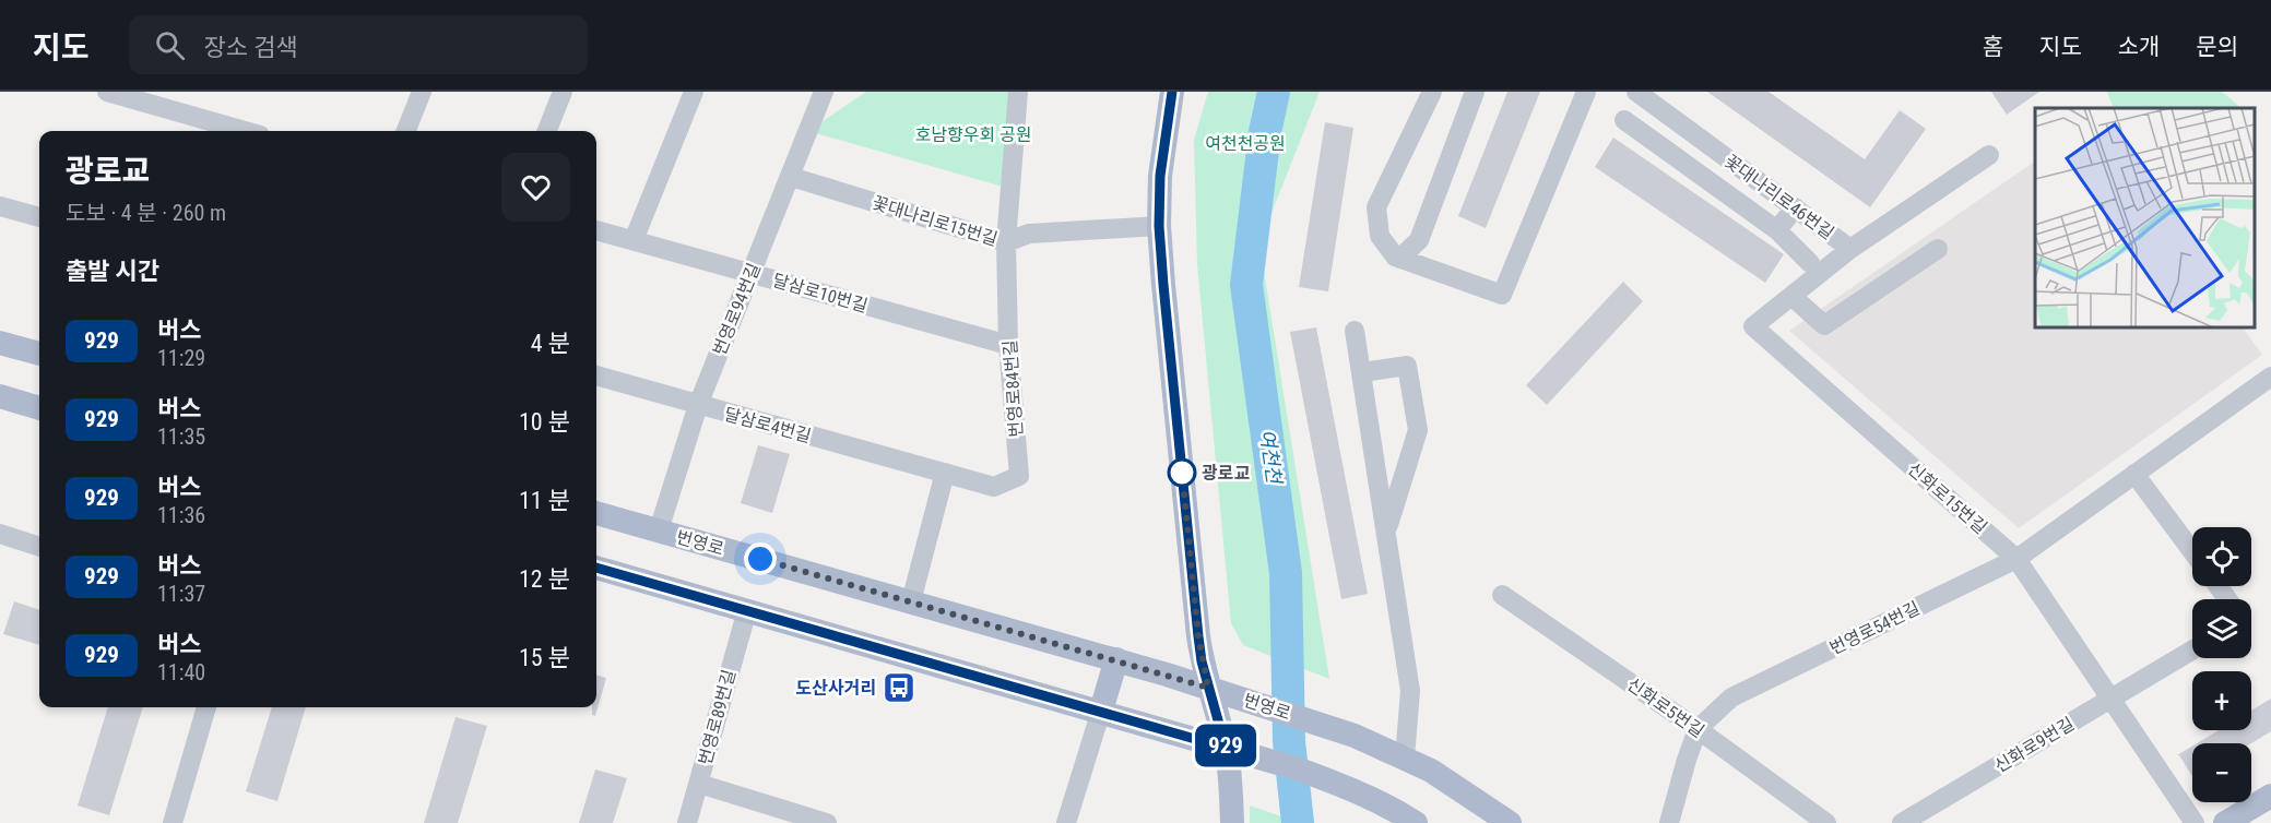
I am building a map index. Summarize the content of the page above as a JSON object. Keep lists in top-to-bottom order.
{
  "streets": {
    "main road": ["번영로"],
    "street": [
      "꽃대나리로46번길",
      "꽃대나리로15번길",
      "달삼로10번길",
      "번영로94번길",
      "번영로84번길",
      "달삼로4번길",
      "신화로15번길",
      "번영로54번길",
      "신화로5번길",
      "번영로89번길",
      "신화로9번길"
    ]
  },
  "crossings": [
    ["꽃대나리로15번길", "번영로94번길"],
    ["꽃대나리로15번길", "번영로84번길"],
    ["달삼로10번길", "번영로94번길"],
    ["달삼로10번길", "번영로84번길"],
    ["번영로94번길", "달삼로4번길"],
    ["번영로94번길", "번영로"],
    ["번영로84번길", "달삼로4번길"],
    ["신화로15번길", "번영로54번길"],
    ["신화로15번길", "신화로9번길"],
    ["번영로54번길", "신화로5번길"]
  ],
  "water": ["여천천"],
  "parks": ["호남향우회 공원", "여천천공원"],
  "places": {
    "other": ["광로교"],
    "bus stop": ["도산사거리"]
  },
  "lines": ["bus line 929"],
  "page": {
    "header": "지도",
    "search": "장소 검색",
    "nav": [
      "홈",
      "지도",
      "소개",
      "문의"
    ],
    "on_map": "929",
    "heading": [
      ["광로교", "도보 · 4 분 · 260 m"],
      "출발 시간"
    ],
    "list": [
      {
        "mark": "929",
        "name": "버스",
        "note": "11:29",
        "value": "4 분"
      },
      {
        "mark": "929",
        "name": "버스",
        "note": "11:35",
        "value": "10 분"
      },
      {
        "mark": "929",
        "name": "버스",
        "note": "11:36",
        "value": "11 분"
      },
      {
        "mark": "929",
        "name": "버스",
        "note": "11:37",
        "value": "12 분"
      },
      {
        "mark": "929",
        "name": "버스",
        "note": "11:40",
        "value": "15 분"
      }
    ],
    "map_buttons": ["+", "−"]
  }
}
